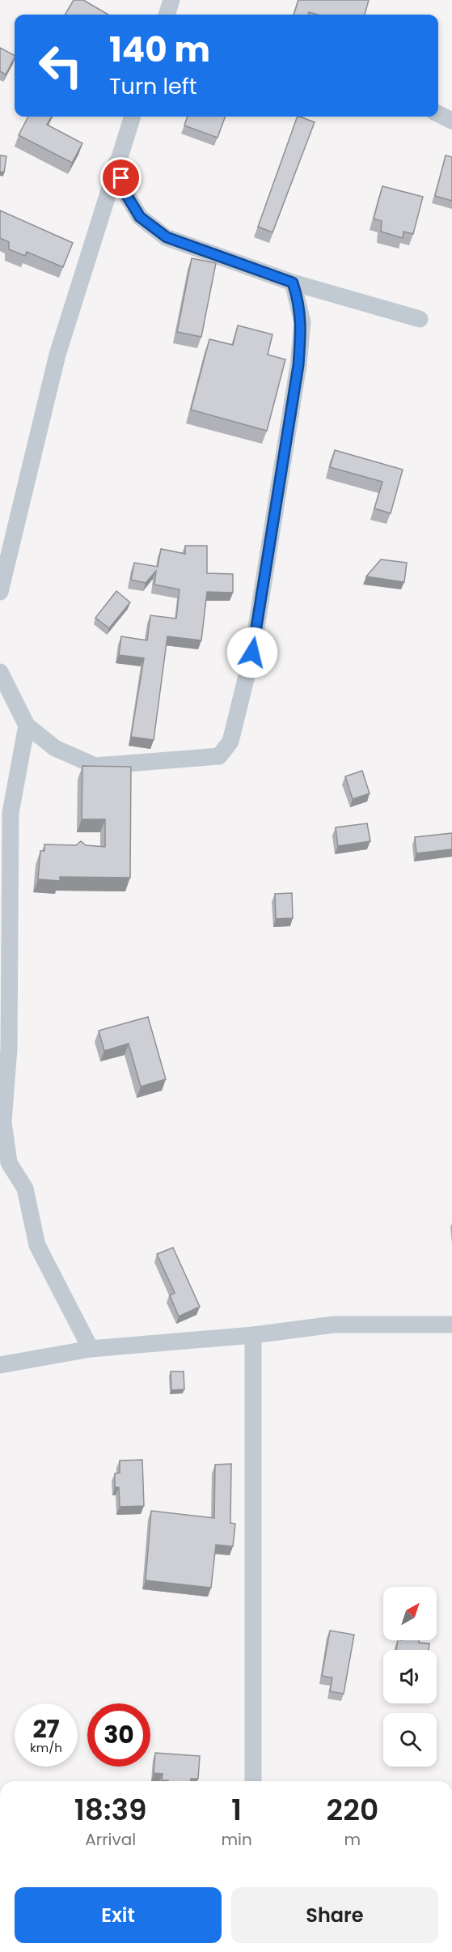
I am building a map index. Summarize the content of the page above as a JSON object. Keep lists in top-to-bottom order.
{
  "north": "top right",
  "page": {
    "turn": ["140 m", "Turn left"],
    "speed": "27 km/h",
    "limit": "30",
    "eta": [
      "18:39",
      "Arrival",
      "1",
      "min",
      "220",
      "m"
    ],
    "buttons": ["Exit", "Share"]
  }
}
